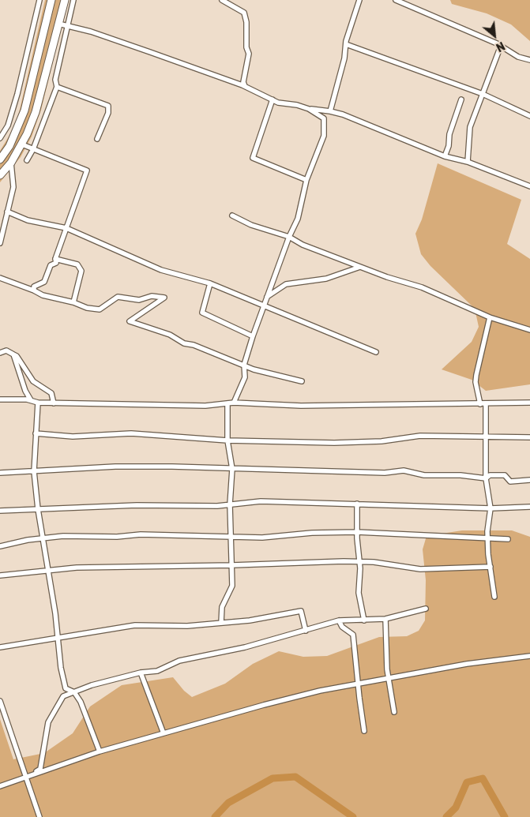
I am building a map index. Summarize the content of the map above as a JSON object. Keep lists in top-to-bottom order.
{
  "north": "bottom right"
}
